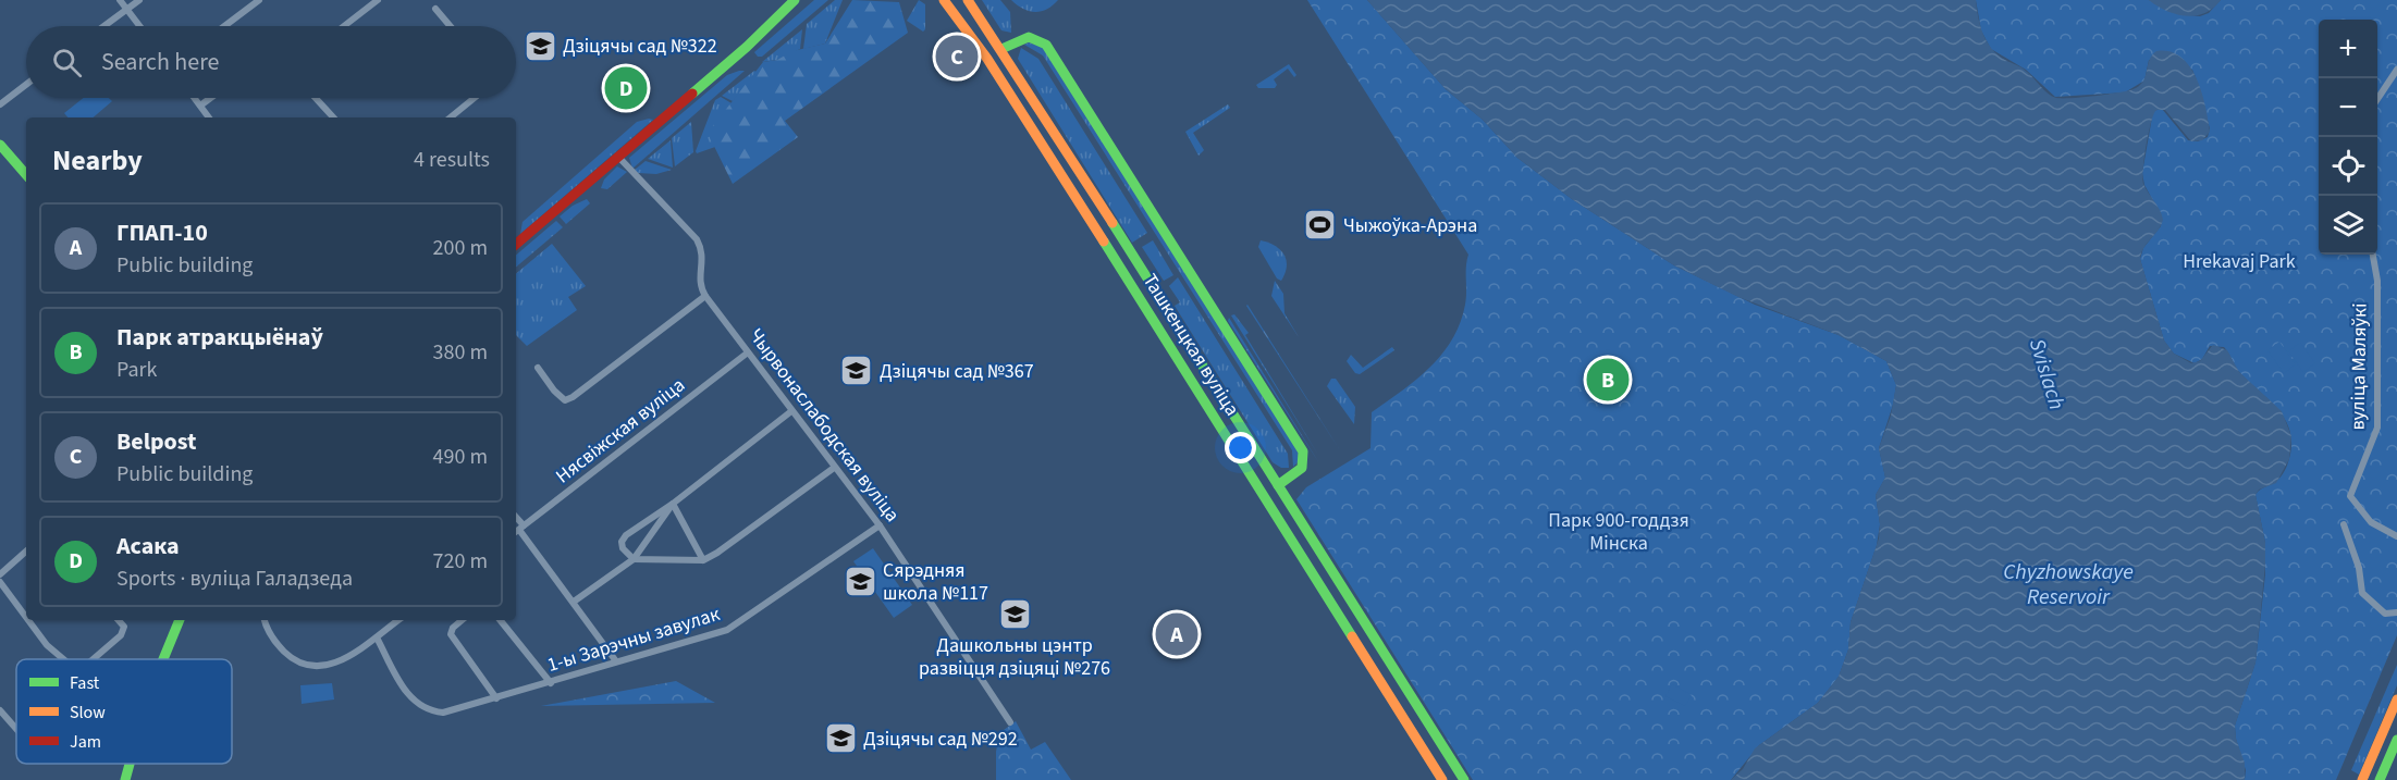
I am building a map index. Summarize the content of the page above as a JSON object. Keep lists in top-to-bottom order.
{
  "streets": {
    "main road": ["Ташкенцкая вуліца"],
    "street": [
      "вуліца Маляўкі",
      "Чырвонаслабодская вуліца",
      "Нясвіжская вуліца",
      "1-ы Зарэчны завулак"
    ]
  },
  "crossings": [
    ["Чырвонаслабодская вуліца", "Нясвіжская вуліца"],
    ["Чырвонаслабодская вуліца", "1-ы Зарэчны завулак"]
  ],
  "water": ["Svislach", "Chyzhowskaye Reservoir"],
  "parks": ["Hrekavaj Park", "Парк 900-годдзя Мінска"],
  "places": {
    "school or university": [
      "Дзіцячы сад №322",
      "Дзіцячы сад №367",
      "Сярэдняя школа №117",
      "Дашкольны цэнтр развіцця дзіцяці №276",
      "Дзіцячы сад №292"
    ],
    "sports": ["Чыжоўка-Арэна"]
  },
  "legend": ["Fast", "Slow", "Jam"],
  "page": {
    "map_buttons": ["+", "−"],
    "search": "Search here",
    "pins": [
      "C",
      "D",
      "B",
      "A"
    ],
    "heading": ["Nearby", "4 results"],
    "list": [
      {
        "mark": "A",
        "name": "ГПАП-10",
        "note": "Public building",
        "value": "200 m"
      },
      {
        "mark": "B",
        "name": "Парк атракцыёнаў",
        "note": "Park",
        "value": "380 m"
      },
      {
        "mark": "C",
        "name": "Belpost",
        "note": "Public building",
        "value": "490 m"
      },
      {
        "mark": "D",
        "name": "Асака",
        "note": "Sports · вуліца Галадзеда",
        "value": "720 m"
      }
    ]
  }
}
